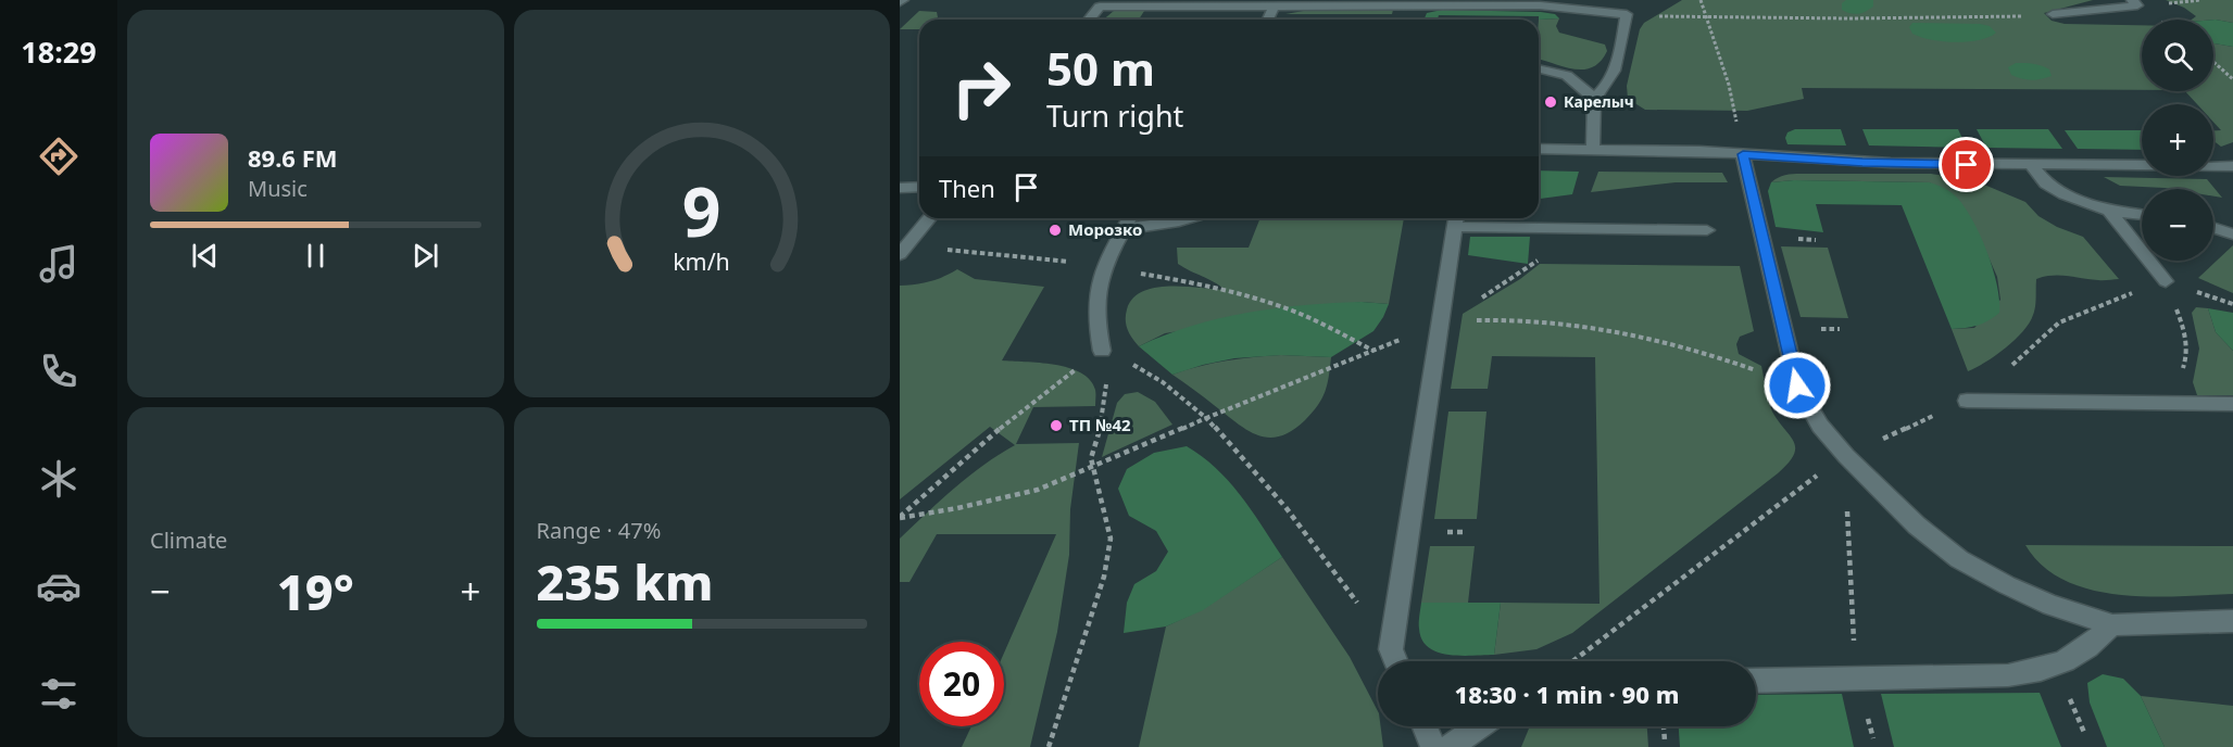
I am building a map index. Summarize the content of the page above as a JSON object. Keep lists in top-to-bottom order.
{
  "places": ["Карелыч", "Морозко", "ТП №42"],
  "page": {
    "tabs": "18:29",
    "map_buttons": ["+", "−"],
    "turn": ["50 m", "Turn right"],
    "song": ["89.6 FM", "Music"],
    "then": "Then",
    "tile": [
      "Climate",
      ["Range · 47%", "235 km"]
    ],
    "heat": ["−", "19°", "+"],
    "limit": "20",
    "trip": "18:30 · 1 min · 90 m",
    "gauge": ["9", "km/h"]
  }
}
